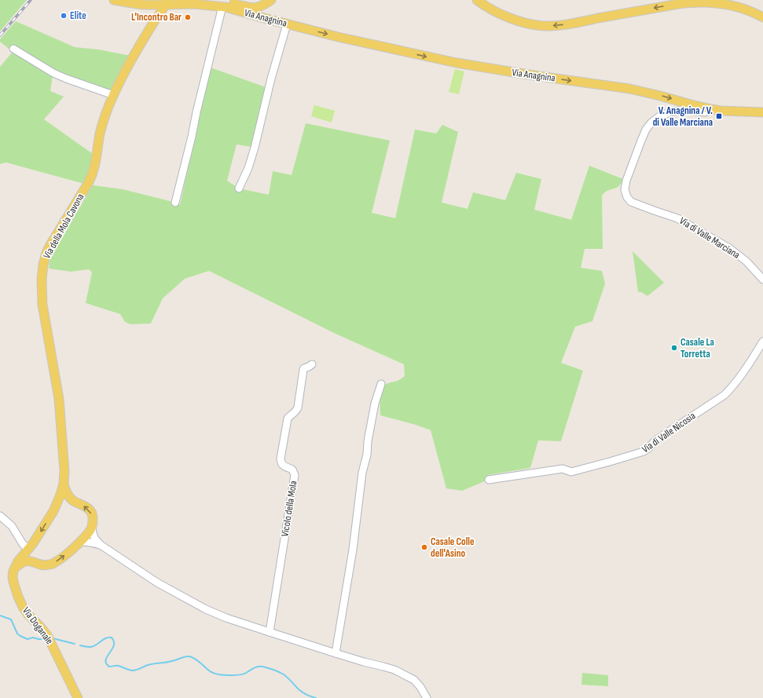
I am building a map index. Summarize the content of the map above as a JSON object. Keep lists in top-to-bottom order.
{
  "streets": {
    "main road": ["Via Anagnina", "Via della Mola Cavona", "Via Doganale"],
    "street": ["Via di Valle Marciana", "Via di Valle Nicosia", "Vicolo della Mola"]
  },
  "crossings": [
    ["Via Anagnina", "Via della Mola Cavona"],
    ["Via Anagnina", "Via di Valle Marciana"],
    ["Via della Mola Cavona", "Via Doganale"]
  ],
  "places": {
    "other": [
      "Elite",
      "L'Incontro Bar",
      "Casale La Torretta",
      "Casale Colle dell'Asino"
    ],
    "transit": ["V. Anagnina / V. di Valle Marciana"]
  }
}
